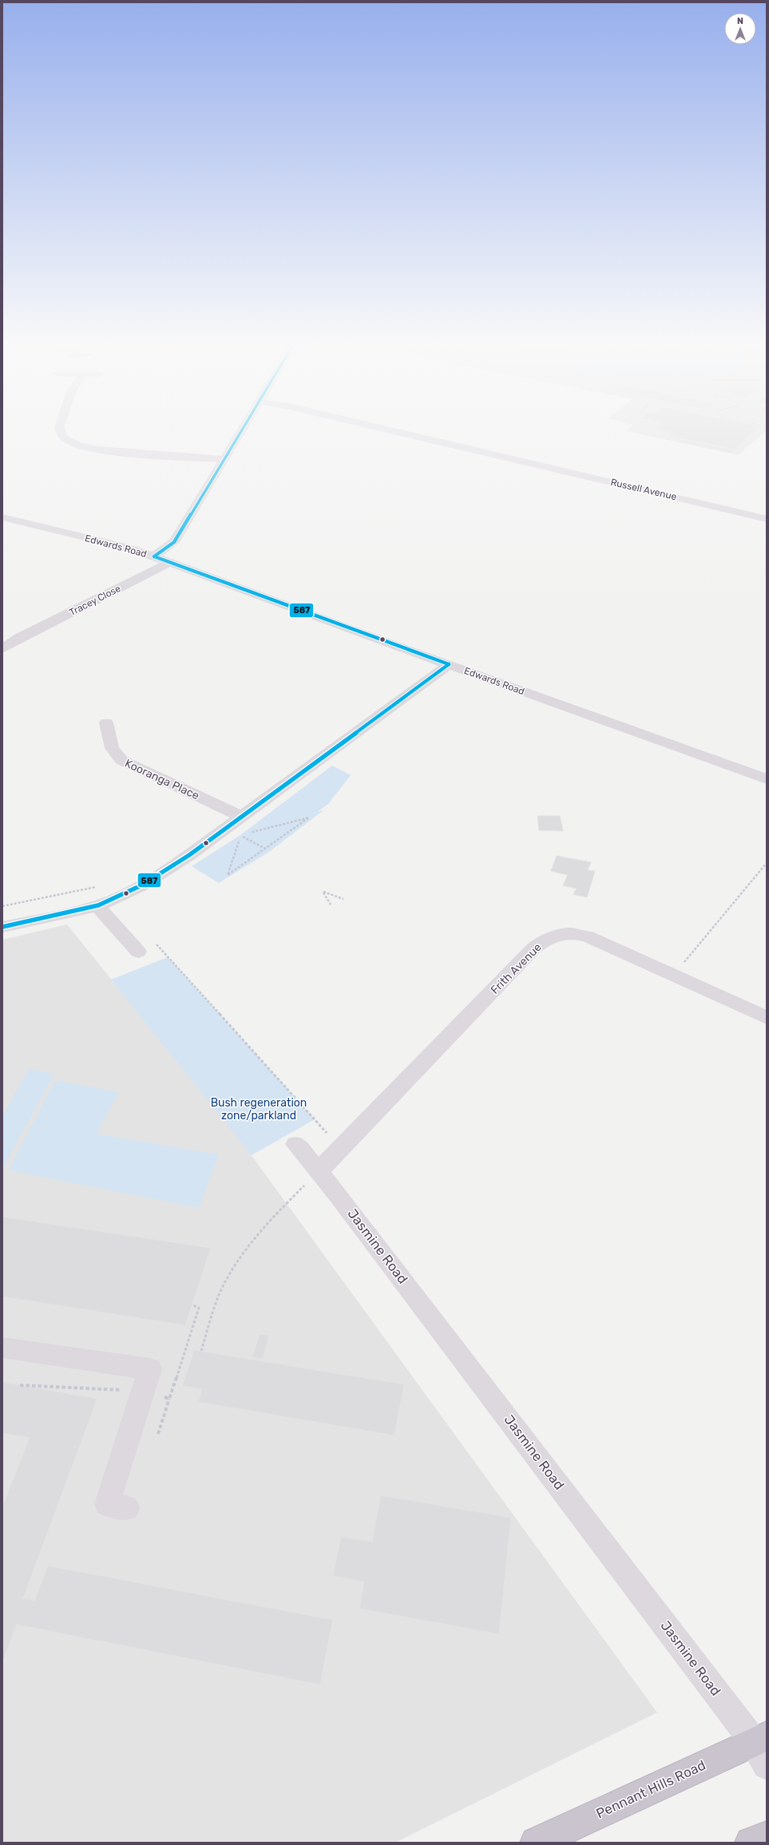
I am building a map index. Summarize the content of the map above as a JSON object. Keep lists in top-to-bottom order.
{
  "streets": {
    "highway": ["Pennant Hills Road"],
    "street": [
      "Russell Avenue",
      "Edwards Road",
      "Tracey Close",
      "Kooranga Place",
      "Frith Avenue",
      "Jasmine Road"
    ]
  },
  "crossings": [
    ["Edwards Road", "Tracey Close"],
    ["Frith Avenue", "Jasmine Road"],
    ["Jasmine Road", "Pennant Hills Road"]
  ],
  "parks": ["Bush regeneration zone/parkland"],
  "lines": ["transit line 587"],
  "north": "top"
}
